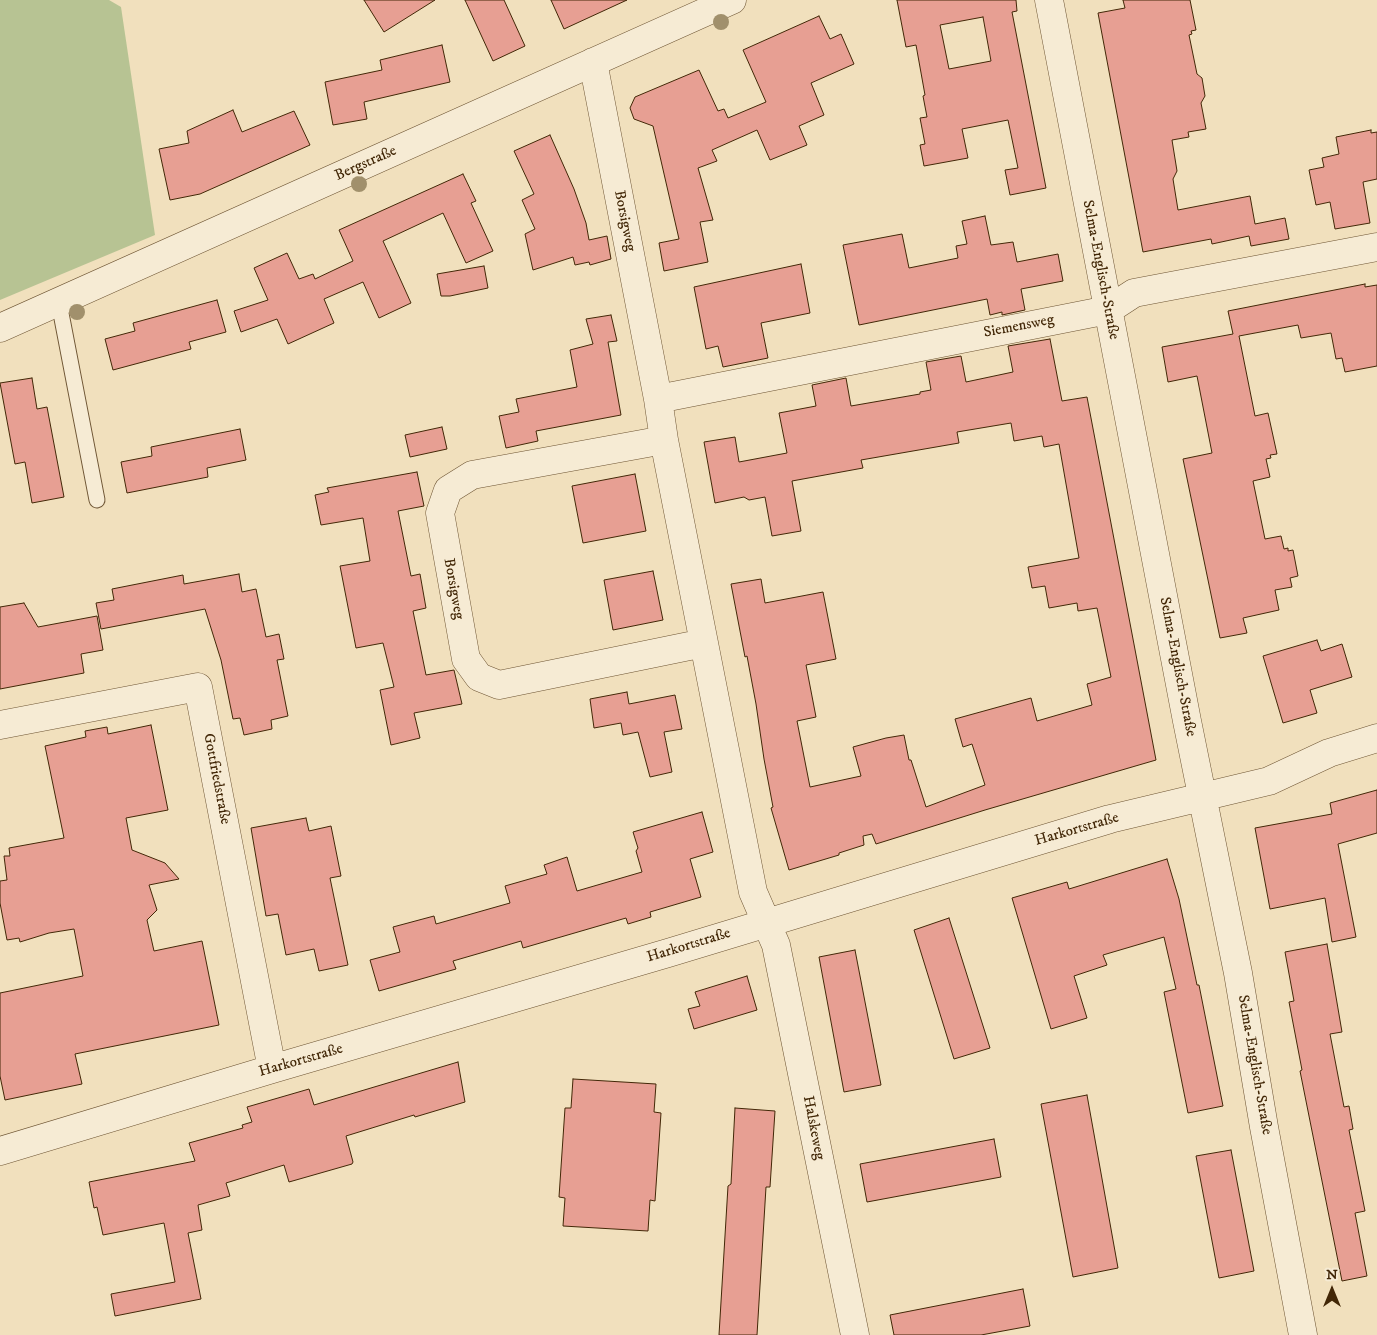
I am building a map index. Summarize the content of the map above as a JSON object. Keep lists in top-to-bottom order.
{
  "streets": {
    "street": [
      "Bergstraße",
      "Borsigweg",
      "Selma-Englisch-Straße",
      "Siemensweg",
      "Gottfriedstraße",
      "Harkortstraße",
      "Halskeweg"
    ]
  },
  "crossings": [
    ["Bergstraße", "Borsigweg"],
    ["Borsigweg", "Siemensweg"],
    ["Borsigweg", "Harkortstraße"],
    ["Borsigweg", "Halskeweg"],
    ["Selma-Englisch-Straße", "Siemensweg"],
    ["Selma-Englisch-Straße", "Harkortstraße"],
    ["Gottfriedstraße", "Harkortstraße"],
    ["Harkortstraße", "Halskeweg"]
  ],
  "north": "top"
}
